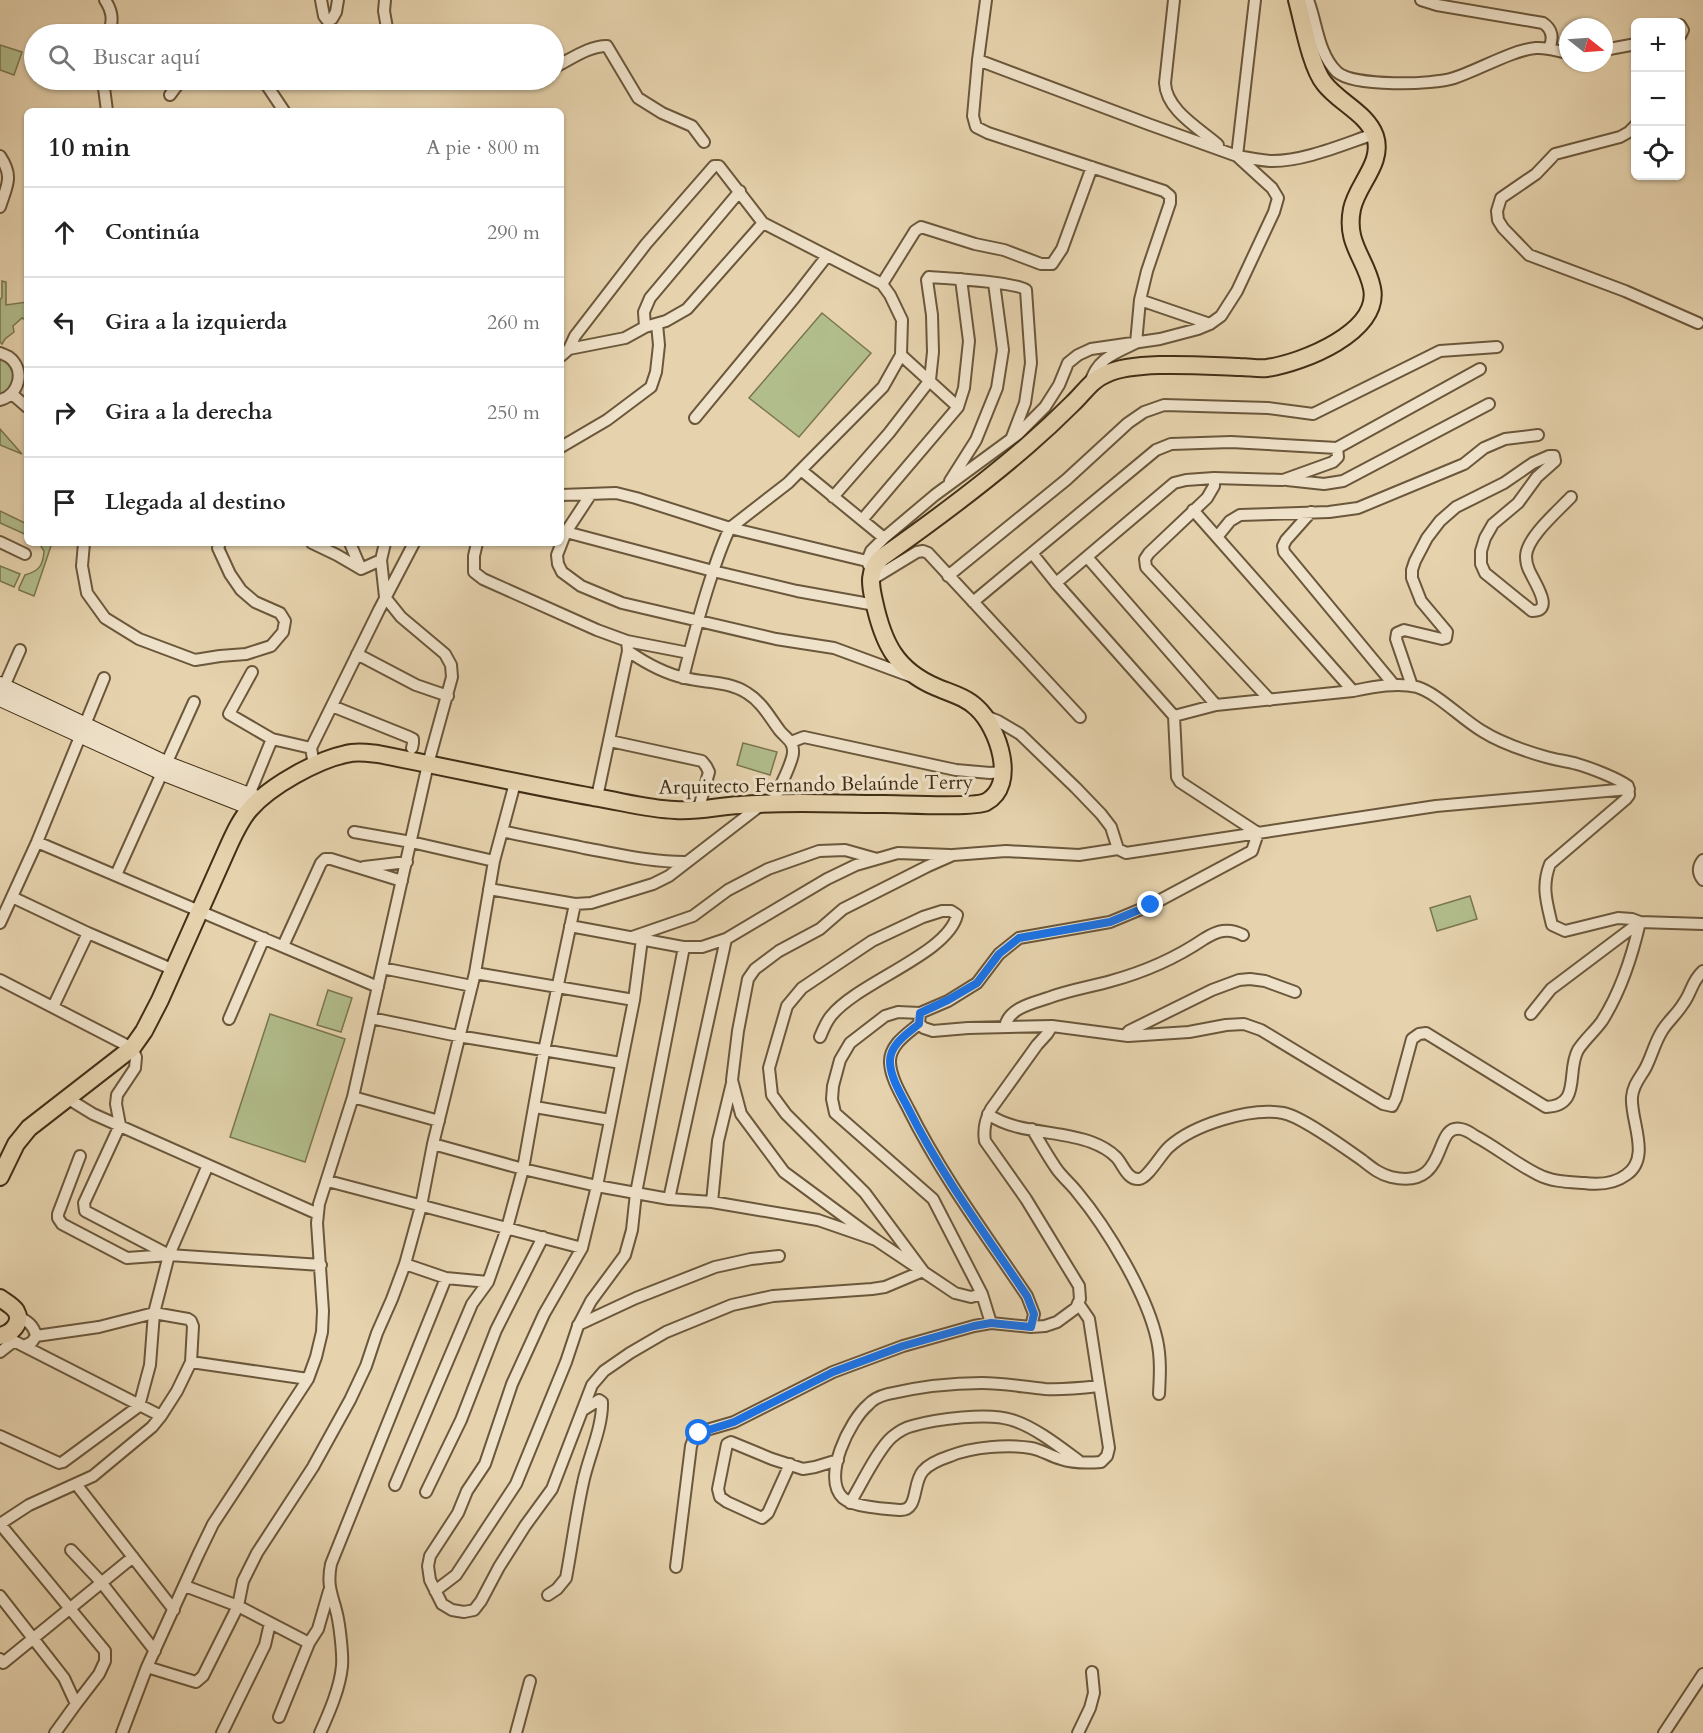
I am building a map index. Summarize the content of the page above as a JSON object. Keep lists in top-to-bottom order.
{
  "streets": {
    "main road": ["Arquitecto Fernando Belaúnde Terry"]
  },
  "north": "right",
  "page": {
    "map_buttons": ["+", "−"],
    "search": "Buscar aquí",
    "heading": ["10 min", "A pie · 800 m"],
    "list": [
      ["Continúa", "290 m"],
      ["Gira a la izquierda", "260 m"],
      ["Gira a la derecha", "250 m"],
      "Llegada al destino"
    ]
  }
}
